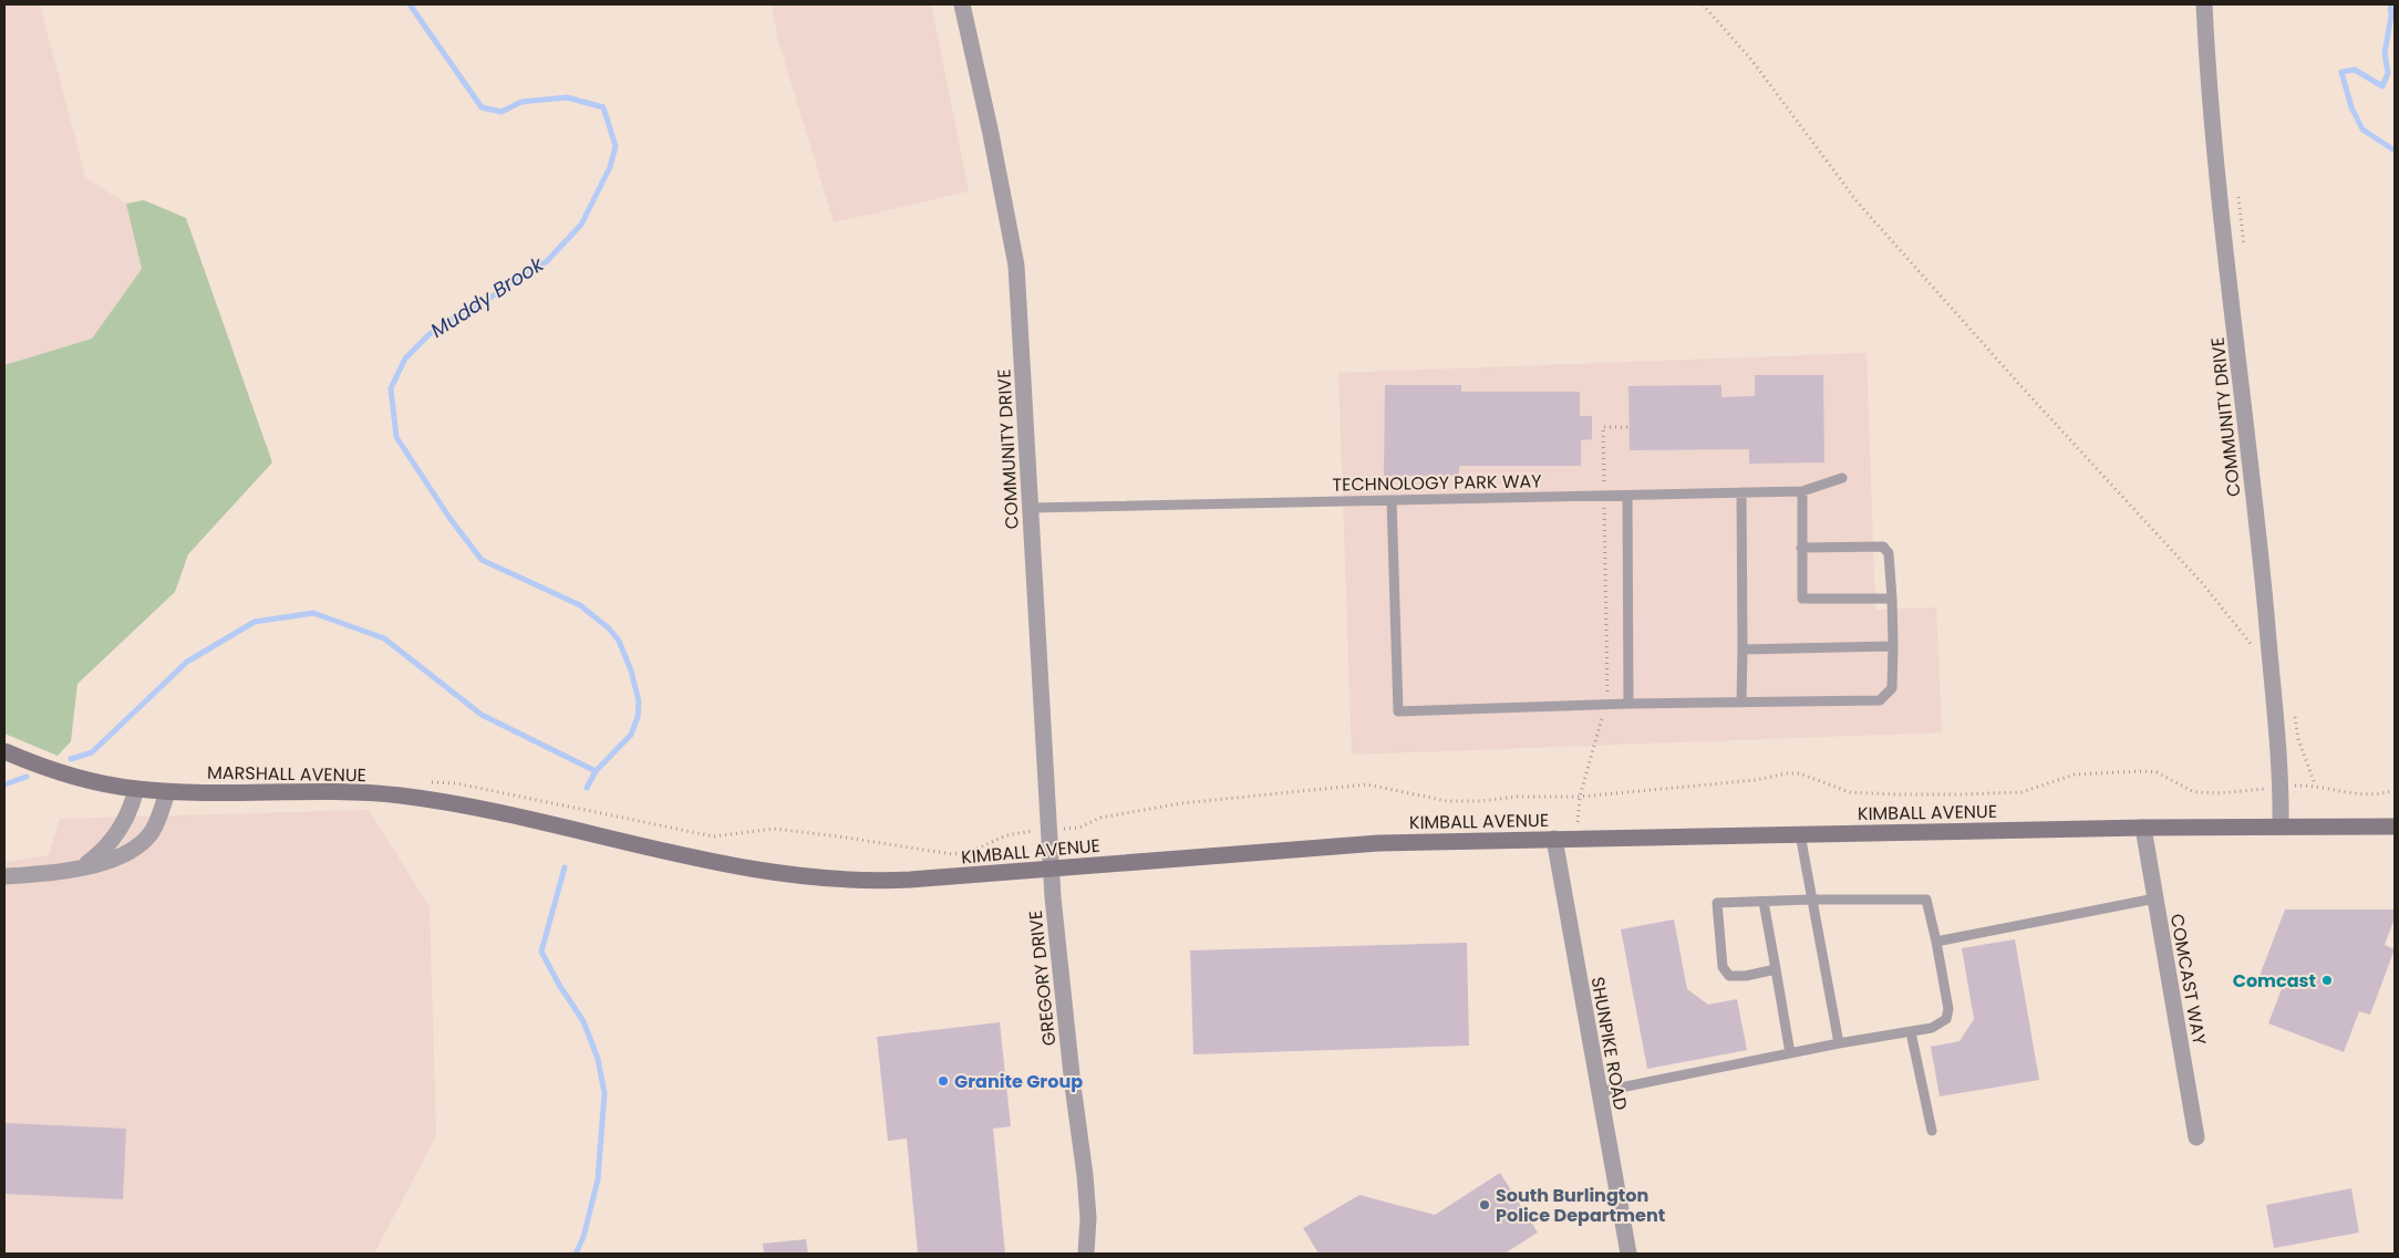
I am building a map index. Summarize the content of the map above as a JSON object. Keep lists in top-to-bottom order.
{
  "streets": {
    "main road": ["MARSHALL AVENUE", "KIMBALL AVENUE"],
    "street": [
      "COMMUNITY DRIVE",
      "GREGORY DRIVE",
      "COMCAST WAY",
      "SHUNPIKE ROAD"
    ],
    "lane": ["TECHNOLOGY PARK WAY"]
  },
  "crossings": [
    ["COMMUNITY DRIVE", "TECHNOLOGY PARK WAY"],
    ["COMMUNITY DRIVE", "KIMBALL AVENUE"],
    ["COMMUNITY DRIVE", "GREGORY DRIVE"],
    ["MARSHALL AVENUE", "KIMBALL AVENUE"],
    ["KIMBALL AVENUE", "COMCAST WAY"],
    ["KIMBALL AVENUE", "SHUNPIKE ROAD"]
  ],
  "water": ["Muddy Brook"],
  "places": ["Comcast", "Granite Group", "South Burlington Police Department"]
}
